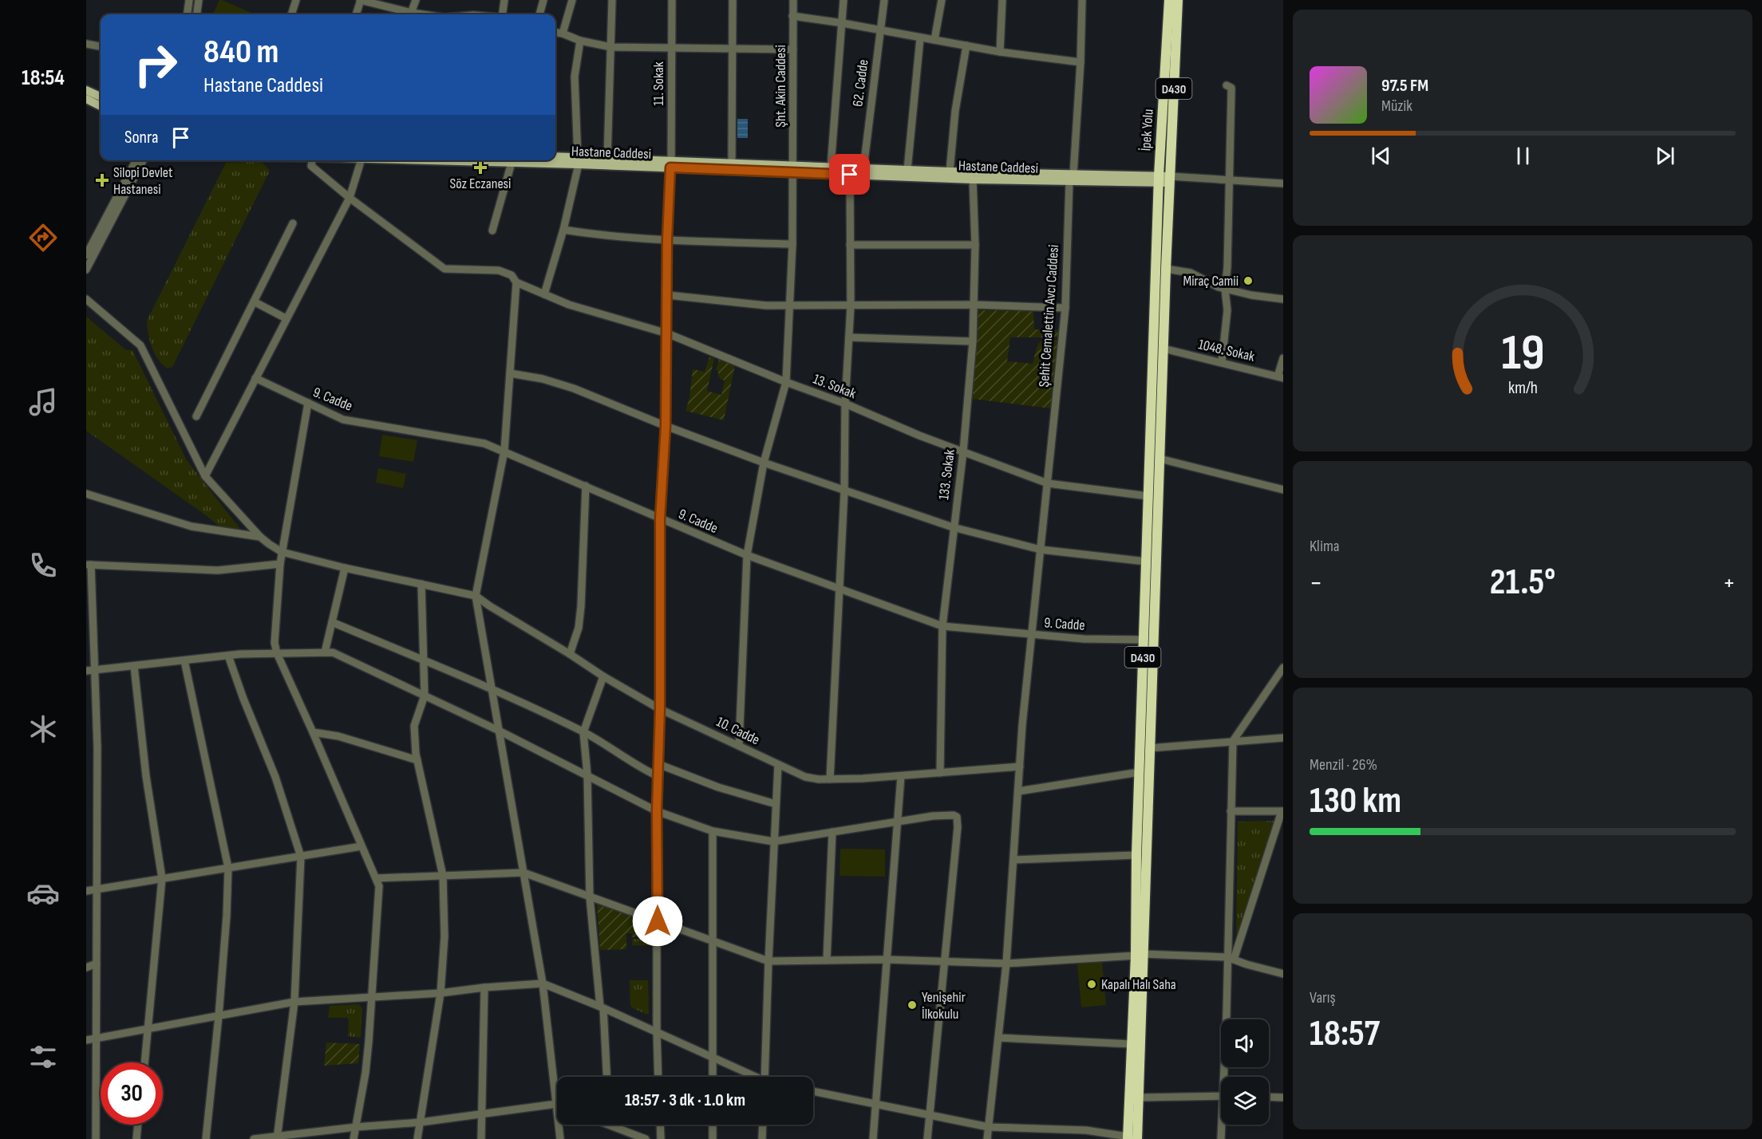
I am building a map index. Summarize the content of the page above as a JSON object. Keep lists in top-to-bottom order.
{
  "streets": {
    "highway": ["D430", "İpek Yolu"],
    "main road": ["Hastane Caddesi"],
    "street": [
      "62. Cadde",
      "11. Sokak",
      "Şht. Akin Caddesi",
      "Şehit Cemalettin Avcı Caddesi",
      "1048. Sokak",
      "13. Sokak",
      "9. Cadde",
      "133. Sokak",
      "10. Cadde"
    ]
  },
  "crossings": [
    ["62. Cadde", "Hastane Caddesi"],
    ["11. Sokak", "Hastane Caddesi"],
    ["11. Sokak", "13. Sokak"],
    ["11. Sokak", "9. Cadde"],
    ["11. Sokak", "10. Cadde"],
    ["Şht. Akin Caddesi", "Hastane Caddesi"],
    ["Şht. Akin Caddesi", "13. Sokak"],
    ["Şht. Akin Caddesi", "9. Cadde"],
    ["Şht. Akin Caddesi", "10. Cadde"],
    ["D430", "İpek Yolu"],
    ["D430", "Hastane Caddesi"],
    ["D430", "1048. Sokak"],
    ["D430", "13. Sokak"],
    ["D430", "9. Cadde"],
    ["İpek Yolu", "Hastane Caddesi"],
    ["Hastane Caddesi", "Şehit Cemalettin Avcı Caddesi"],
    ["Hastane Caddesi", "133. Sokak"],
    ["Şehit Cemalettin Avcı Caddesi", "13. Sokak"],
    ["Şehit Cemalettin Avcı Caddesi", "9. Cadde"],
    ["Şehit Cemalettin Avcı Caddesi", "10. Cadde"],
    ["13. Sokak", "133. Sokak"],
    ["9. Cadde", "133. Sokak"],
    ["133. Sokak", "10. Cadde"]
  ],
  "places": {
    "health": ["Söz Eczanesi", "Silopi Devlet Hastanesi"],
    "other": ["Miraç Camii", "Kapalı Halı Saha", "Yenişehir İlkokulu"]
  },
  "page": {
    "tabs": "18:54",
    "turn": ["840 m", "Hastane Caddesi"],
    "song": ["97.5 FM", "Müzik"],
    "then": "Sonra",
    "tile": [
      "Klima",
      ["Menzil · 26%", "130 km"],
      ["Varış", "18:57"]
    ],
    "heat": ["−", "21.5°", "+"],
    "limit": "30",
    "trip": "18:57 · 3 dk · 1.0 km",
    "gauge": ["19", "km/h"]
  }
}
